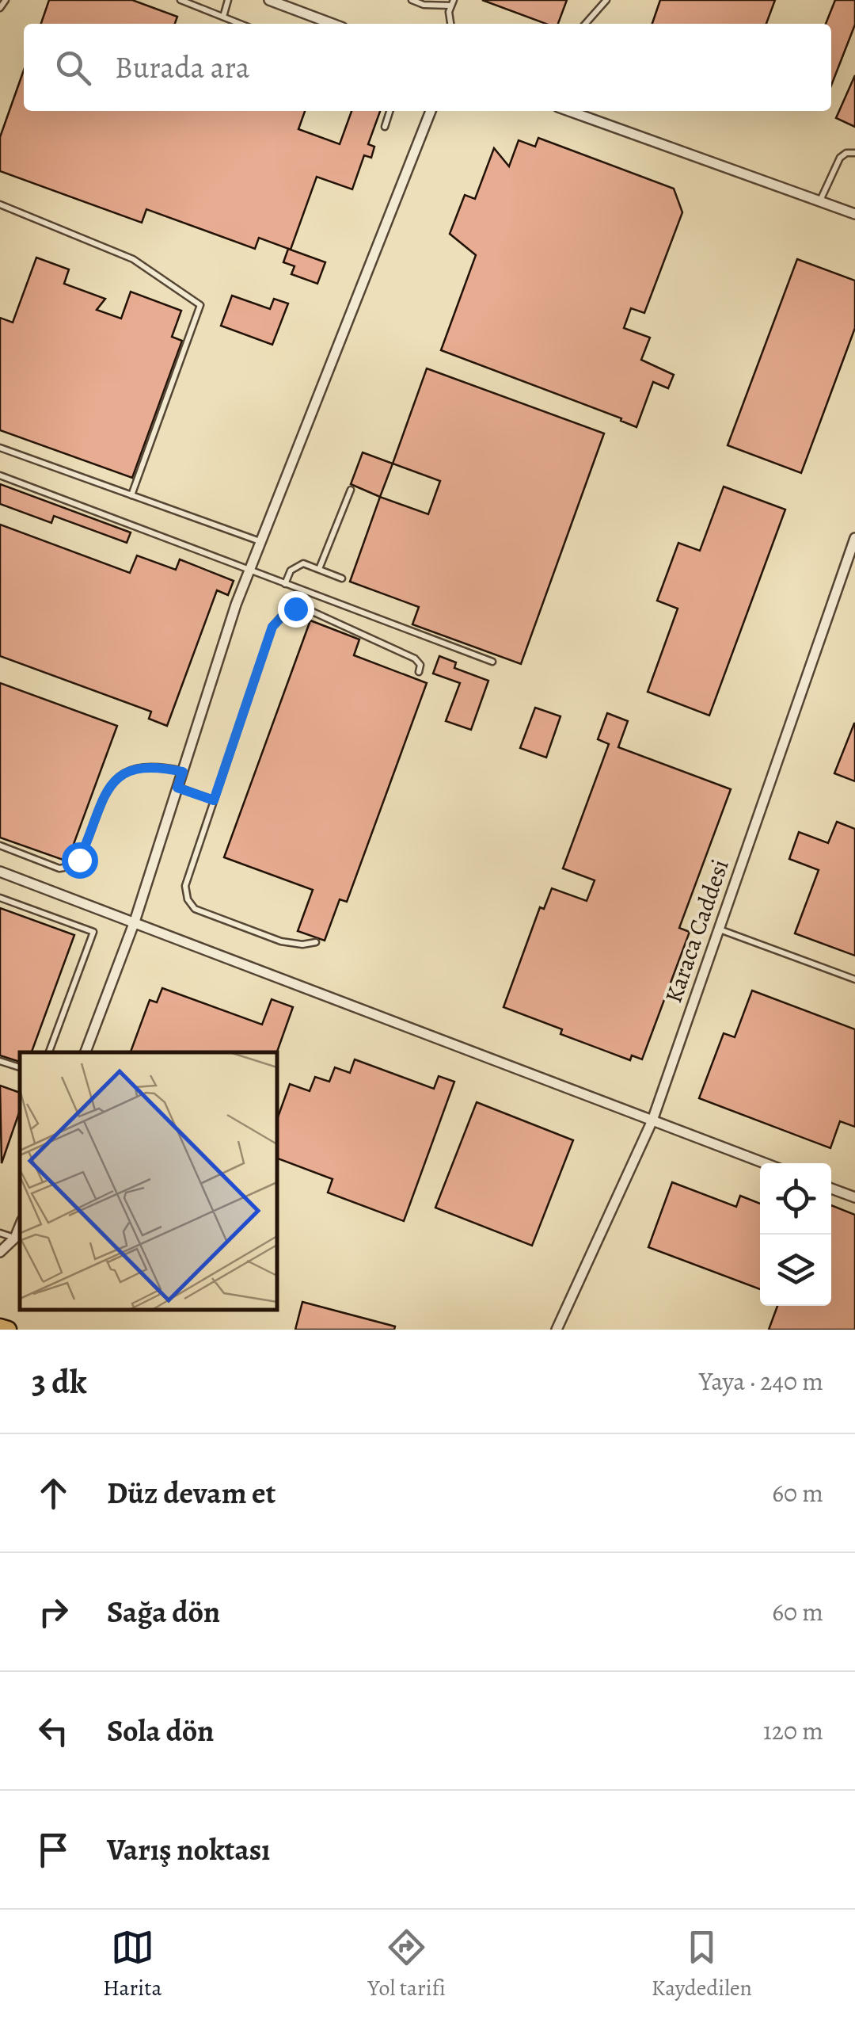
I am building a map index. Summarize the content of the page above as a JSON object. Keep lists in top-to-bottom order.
{
  "streets": {
    "street": ["Karaca Caddesi"]
  },
  "page": {
    "search": "Burada ara",
    "heading": ["3 dk", "Yaya · 240 m"],
    "list": [
      ["Düz devam et", "60 m"],
      ["Sağa dön", "60 m"],
      ["Sola dön", "120 m"],
      "Varış noktası"
    ],
    "nav": ["Harita", "Yol tarifi", "Kaydedilen"]
  }
}
